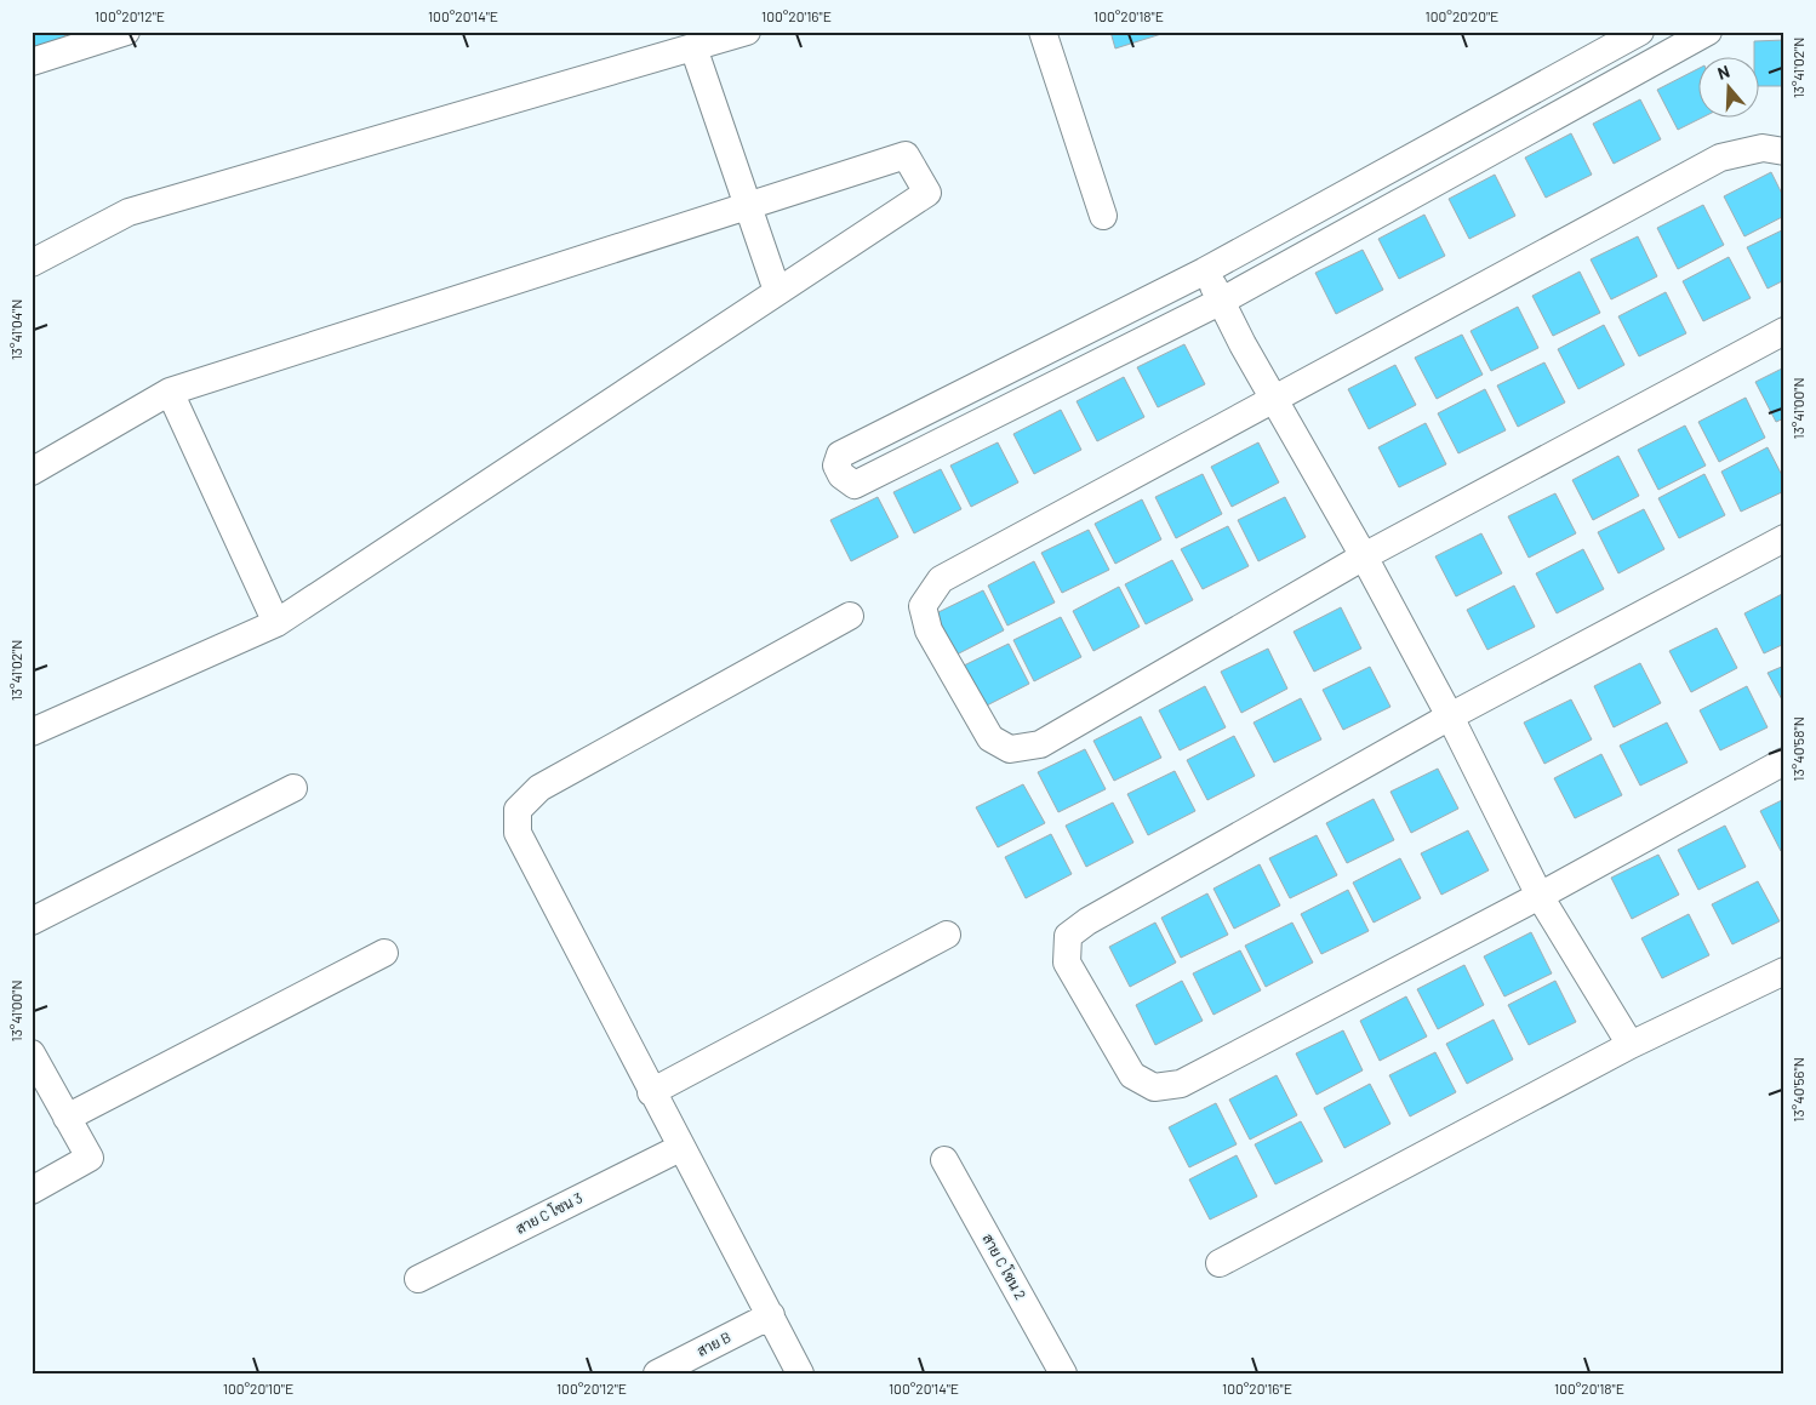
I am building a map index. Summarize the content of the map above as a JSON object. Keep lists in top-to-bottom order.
{
  "streets": {
    "street": ["สาย C โซน 3", "สาย C โซน 2", "สาย B"]
  },
  "north": "top",
  "coordinates": [
    "100°20'12\"E",
    "100°20'14\"E",
    "100°20'16\"E",
    "100°20'18\"E",
    "100°20'20\"E",
    "13°41'02\"N",
    "13°41'04\"N",
    "13°41'00\"N",
    "13°40'58\"N",
    "13°40'56\"N",
    "100°20'10\"E"
  ]
}
